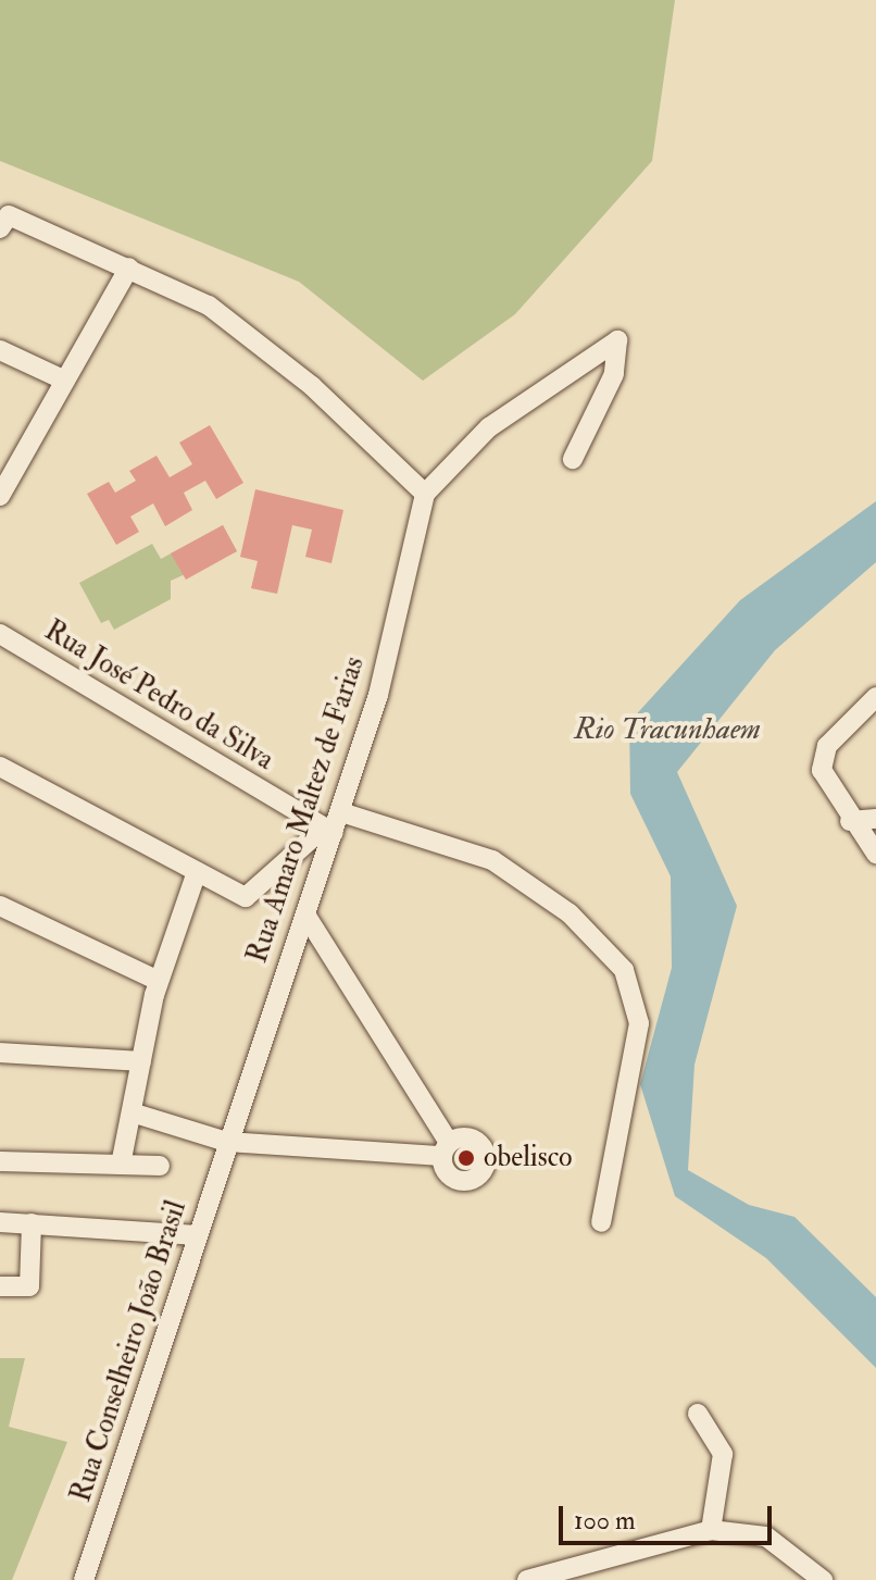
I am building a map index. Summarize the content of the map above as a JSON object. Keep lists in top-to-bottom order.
{
  "streets": {
    "street": ["Rua José Pedro da Silva", "Rua Amaro Maltez de Farias", "Rua Conselheiro João Brasil"]
  },
  "crossings": [
    ["Rua José Pedro da Silva", "Rua Amaro Maltez de Farias"],
    ["Rua Amaro Maltez de Farias", "Rua Conselheiro João Brasil"]
  ],
  "water": ["Rio Tracunhaem"],
  "places": ["obelisco"],
  "scale_bar": "100 m"
}
